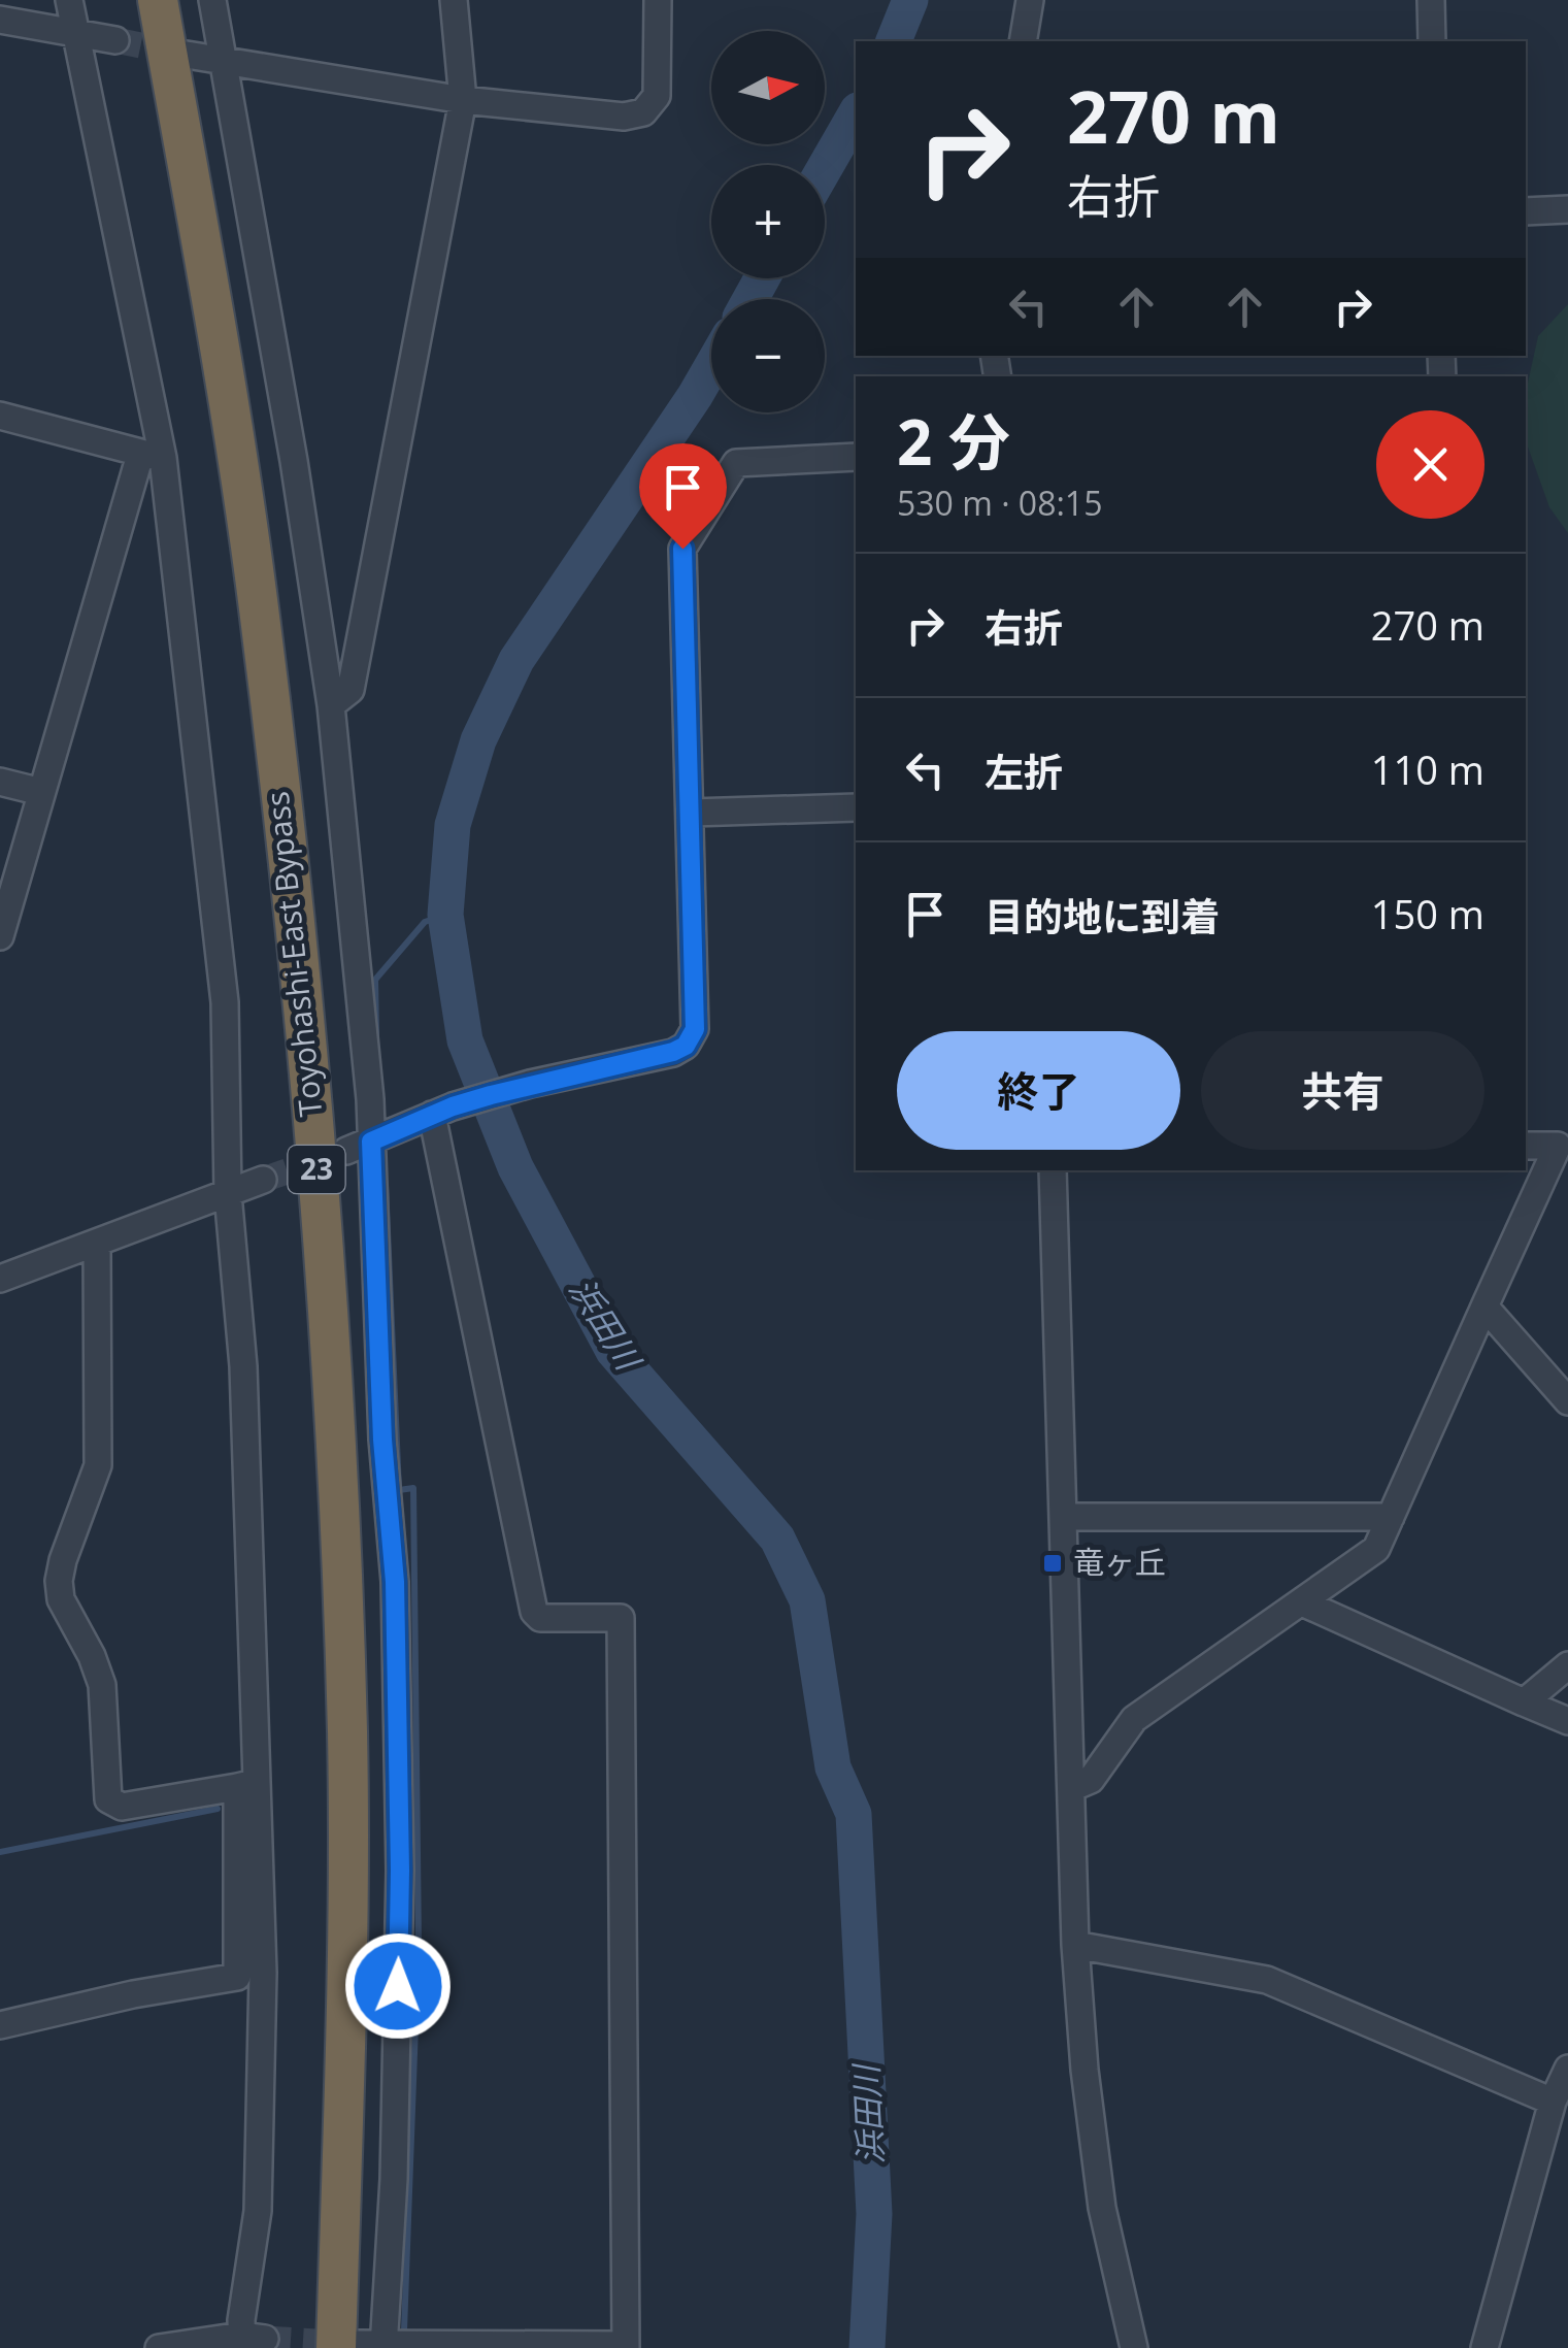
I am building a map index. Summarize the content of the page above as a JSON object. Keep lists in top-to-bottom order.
{
  "streets": {
    "highway": ["Toyohashi-East Bypass", "23"]
  },
  "water": ["浜田川"],
  "places": {
    "transit": ["竜ヶ丘"]
  },
  "north": "right",
  "page": {
    "map_buttons": ["+", "−"],
    "turn": ["270 m", "右折"],
    "heading": ["2 分", "530 m · 08:15"],
    "list": [
      {
        "name": "右折",
        "value": "270 m"
      },
      {
        "name": "左折",
        "value": "110 m"
      },
      {
        "name": "目的地に到着",
        "value": "150 m"
      }
    ],
    "buttons": ["終了", "共有"]
  }
}
